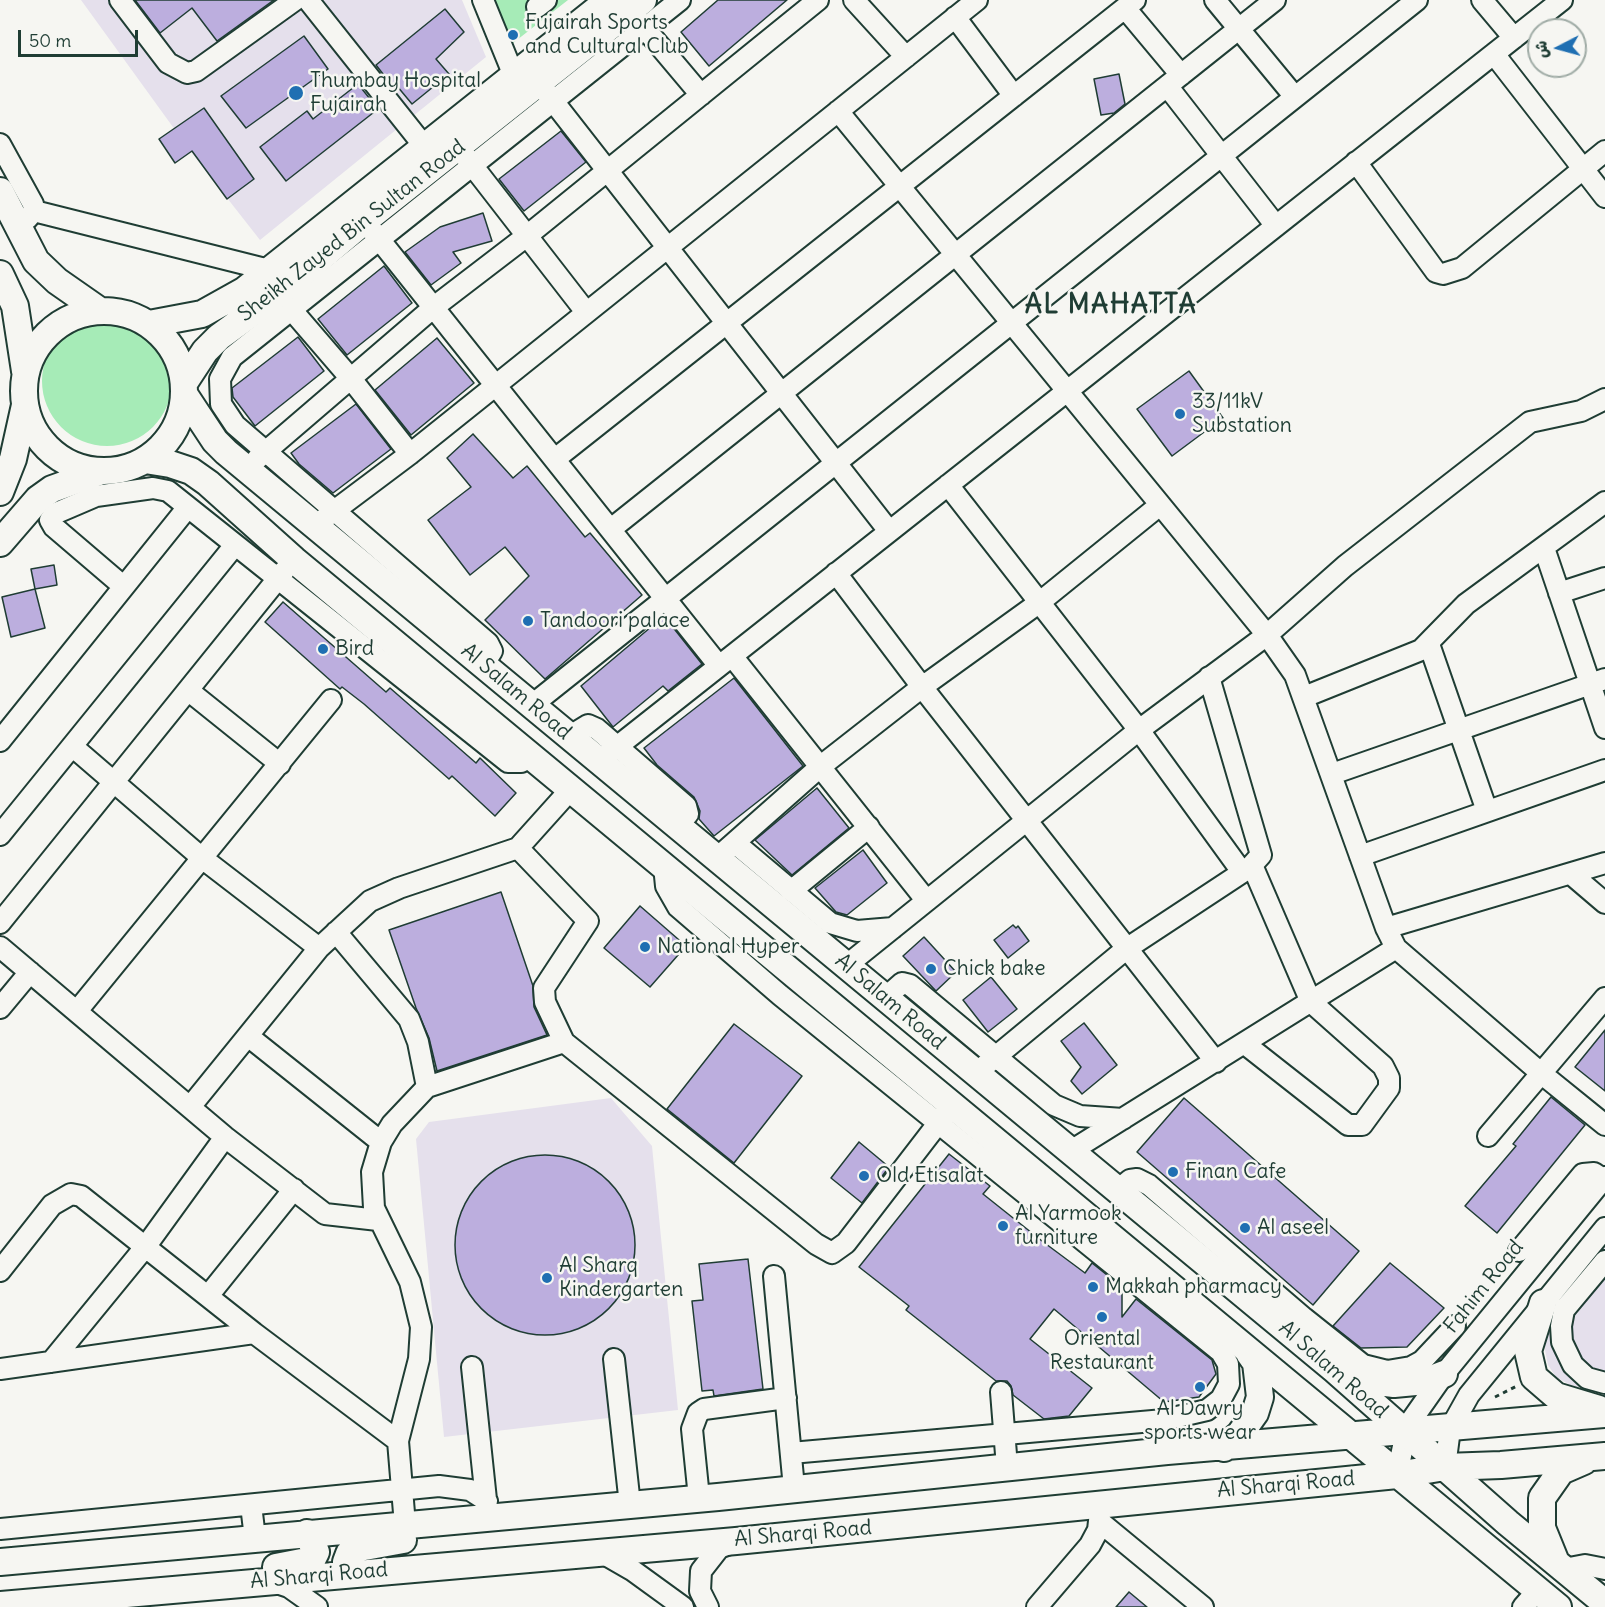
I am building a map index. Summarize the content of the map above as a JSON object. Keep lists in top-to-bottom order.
{
  "streets": {
    "main road": ["Sheikh Zayed Bin Sultan Road", "Al Salam Road", "Al Sharqi Road"],
    "street": ["Fahim Road"]
  },
  "crossings": [
    ["Sheikh Zayed Bin Sultan Road", "Al Salam Road"],
    ["Al Salam Road", "Fahim Road"],
    ["Al Salam Road", "Al Sharqi Road"],
    ["Fahim Road", "Al Sharqi Road"]
  ],
  "districts": ["AL MAHATTA"],
  "places": [
    "Fujairah Sports and Cultural Club",
    "Thumbay Hospital Fujairah",
    "33/11kV Substation",
    "Tandoori palace",
    "Bird",
    "National Hyper",
    "Chick bake",
    "Finan Cafe",
    "Old Etisalat",
    "Al Yarmook furniture",
    "Al aseel",
    "Al Sharq Kindergarten",
    "Makkah pharmacy",
    "Oriental Restaurant",
    "Al Dawry sports wear"
  ],
  "scale_bar": "50 m",
  "north": "left"
}
